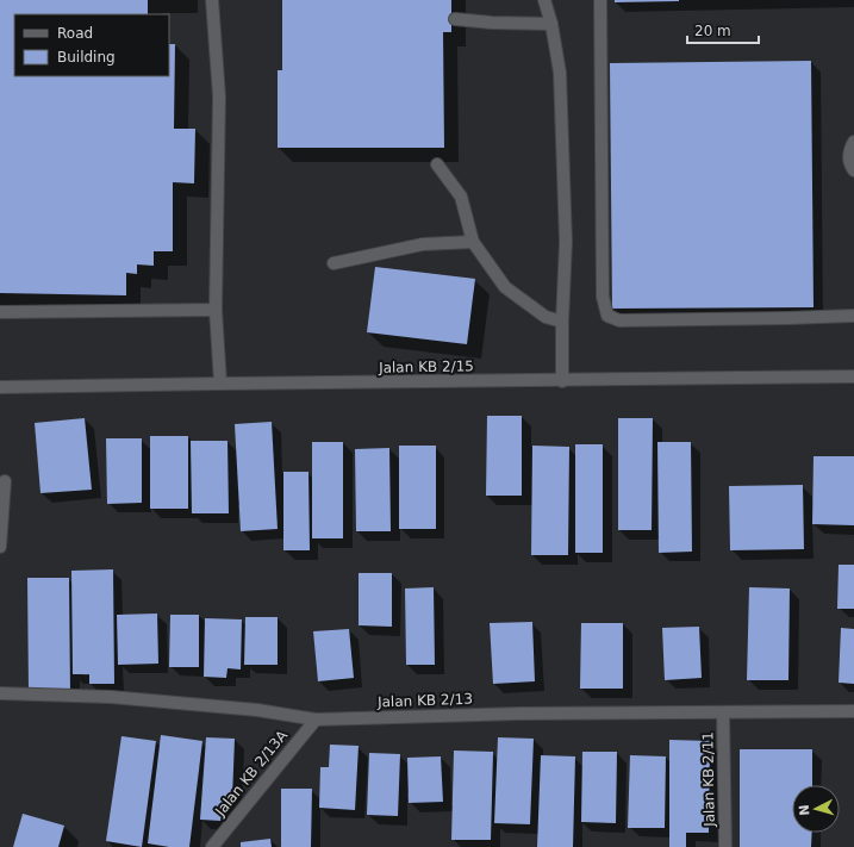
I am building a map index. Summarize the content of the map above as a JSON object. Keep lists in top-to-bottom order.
{
  "streets": {
    "street": [
      "Jalan KB 2/15",
      "Jalan KB 2/13",
      "Jalan KB 2/13A",
      "Jalan KB 2/11"
    ]
  },
  "crossings": [
    ["Jalan KB 2/13", "Jalan KB 2/13A"],
    ["Jalan KB 2/13", "Jalan KB 2/11"]
  ],
  "legend": ["Road", "Building"],
  "scale_bar": "20 m",
  "north": "left"
}
